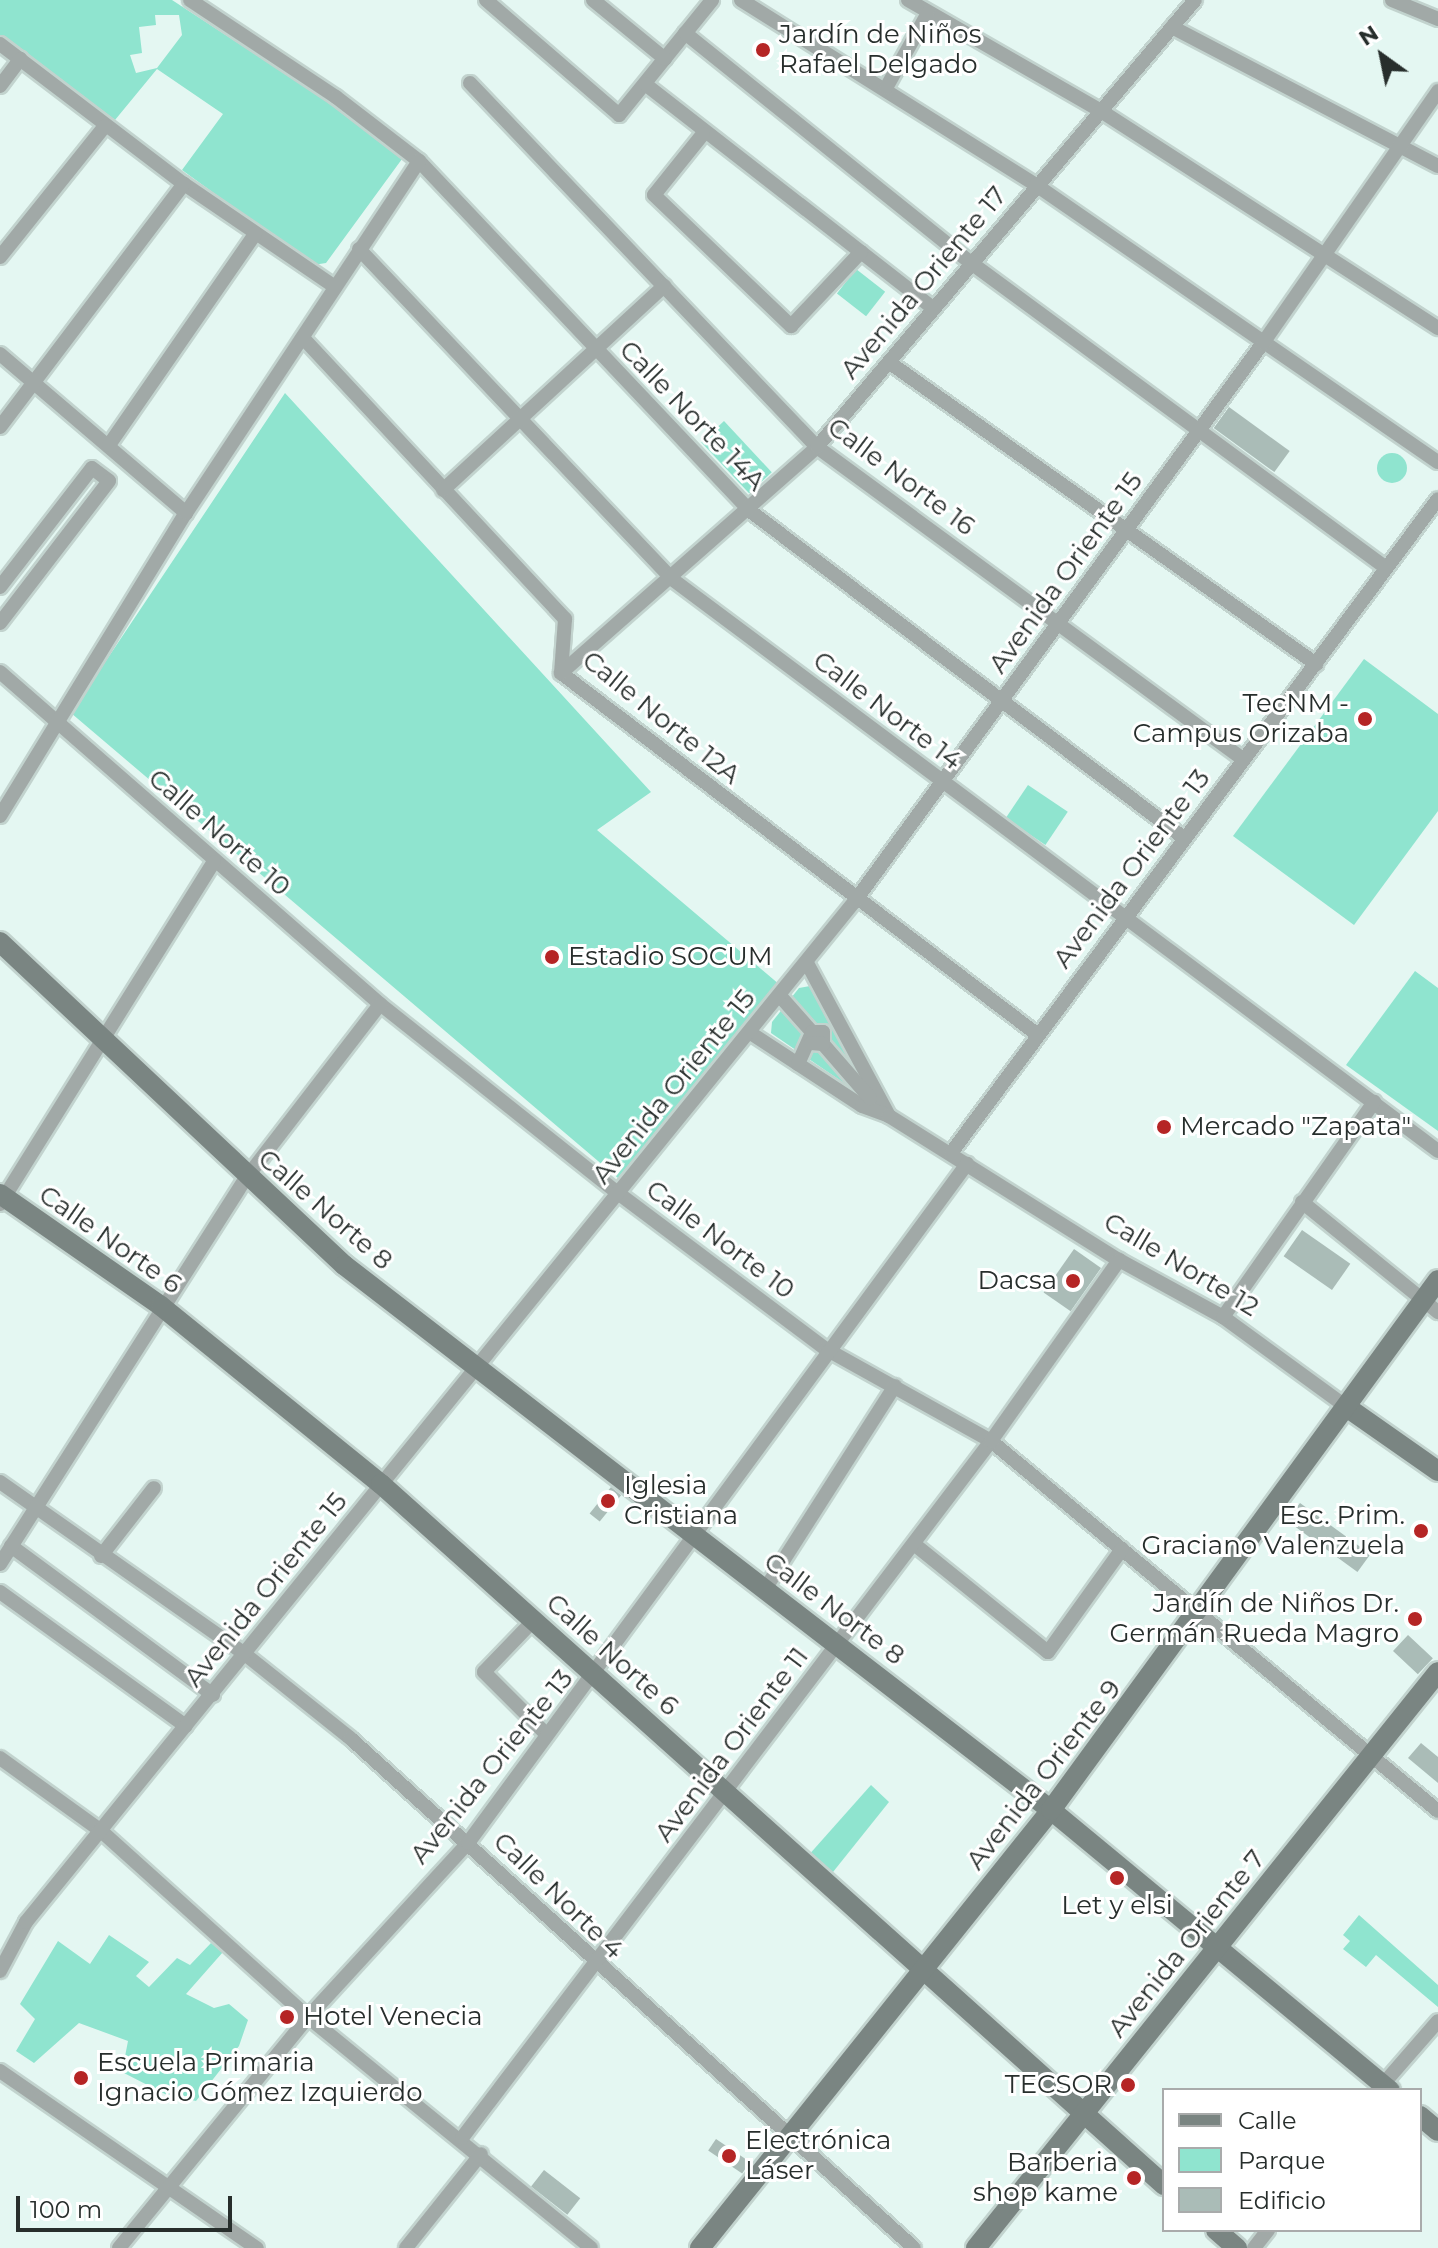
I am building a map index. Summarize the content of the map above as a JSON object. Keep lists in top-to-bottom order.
{
  "streets": {
    "street": [
      "Avenida Oriente 17",
      "Calle Norte 14A",
      "Calle Norte 16",
      "Avenida Oriente 15",
      "Calle Norte 14",
      "Calle Norte 12A",
      "Calle Norte 10",
      "Avenida Oriente 13",
      "Calle Norte 8",
      "Calle Norte 6",
      "Calle Norte 12",
      "Avenida Oriente 11",
      "Avenida Oriente 9",
      "Calle Norte 4",
      "Avenida Oriente 7"
    ]
  },
  "crossings": [
    ["Avenida Oriente 17", "Calle Norte 14A"],
    ["Avenida Oriente 17", "Calle Norte 16"],
    ["Avenida Oriente 17", "Calle Norte 14"],
    ["Avenida Oriente 17", "Calle Norte 12A"],
    ["Calle Norte 14A", "Avenida Oriente 15"],
    ["Calle Norte 14A", "Avenida Oriente 13"],
    ["Calle Norte 16", "Avenida Oriente 15"],
    ["Calle Norte 16", "Avenida Oriente 13"],
    ["Avenida Oriente 15", "Calle Norte 14"],
    ["Avenida Oriente 15", "Calle Norte 12A"],
    ["Avenida Oriente 15", "Calle Norte 10"],
    ["Avenida Oriente 15", "Calle Norte 8"],
    ["Avenida Oriente 15", "Calle Norte 6"],
    ["Avenida Oriente 15", "Calle Norte 12"],
    ["Avenida Oriente 15", "Calle Norte 4"],
    ["Calle Norte 14", "Avenida Oriente 13"],
    ["Calle Norte 12A", "Avenida Oriente 13"],
    ["Calle Norte 10", "Avenida Oriente 13"],
    ["Calle Norte 10", "Avenida Oriente 11"],
    ["Calle Norte 10", "Avenida Oriente 9"],
    ["Calle Norte 10", "Avenida Oriente 7"],
    ["Avenida Oriente 13", "Calle Norte 8"],
    ["Avenida Oriente 13", "Calle Norte 6"],
    ["Avenida Oriente 13", "Calle Norte 12"],
    ["Avenida Oriente 13", "Calle Norte 4"],
    ["Calle Norte 8", "Avenida Oriente 11"],
    ["Calle Norte 8", "Avenida Oriente 9"],
    ["Calle Norte 8", "Avenida Oriente 7"],
    ["Calle Norte 6", "Avenida Oriente 11"],
    ["Calle Norte 6", "Avenida Oriente 9"],
    ["Calle Norte 6", "Avenida Oriente 7"],
    ["Calle Norte 12", "Avenida Oriente 11"],
    ["Calle Norte 12", "Avenida Oriente 9"],
    ["Avenida Oriente 11", "Calle Norte 4"],
    ["Avenida Oriente 9", "Calle Norte 4"]
  ],
  "places": [
    "Jardín de Niños Rafael Delgado",
    "TecNM - Campus Orizaba",
    "Estadio SOCUM",
    "Mercado \"Zapata\"",
    "Dacsa",
    "Iglesia Cristiana",
    "Esc. Prim. Graciano Valenzuela",
    "Jardín de Niños Dr. Germán Rueda Magro",
    "Let y elsi",
    "Hotel Venecia",
    "Escuela Primaria Ignacio Gómez Izquierdo",
    "TECSOR",
    "Electrónica Láser",
    "Barberia shop kame"
  ],
  "legend": ["Calle", "Parque", "Edificio"],
  "scale_bar": "100 m",
  "north": "top left"
}
